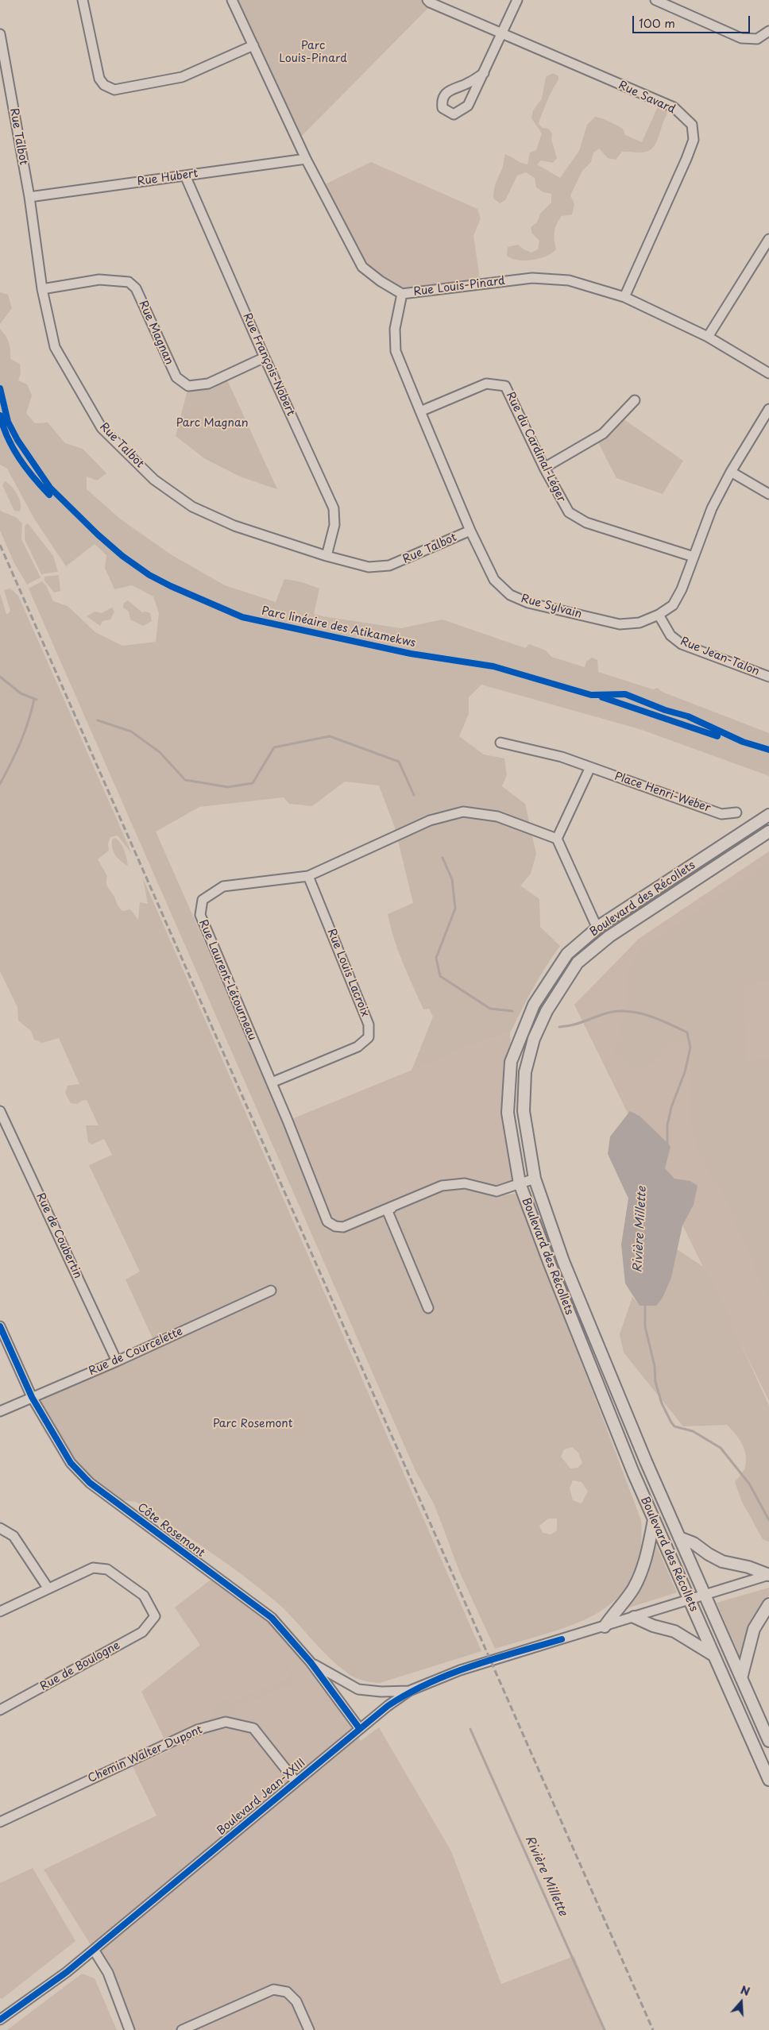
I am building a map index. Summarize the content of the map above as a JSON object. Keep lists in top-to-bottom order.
{
  "streets": {
    "main road": ["Boulevard des Récollets"],
    "street": [
      "Rue Savard",
      "Rue Talbot",
      "Rue Hubert",
      "Rue Louis-Pinard",
      "Rue Magnan",
      "Rue François-Nobert",
      "Rue du Cardinal-Léger",
      "Rue Sylvain",
      "Rue Jean-Talon",
      "Place Henri-Weber",
      "Rue Louis Lacroix",
      "Rue Laurent-Létourneau",
      "Rue de Coubertin",
      "Rue de Courcelette",
      "Côte Rosemont",
      "Rue de Boulogne",
      "Chemin Walter Dupont",
      "Boulevard Jean-XXIII"
    ],
    "cycle path": ["Parc linéaire des Atikamekws"]
  },
  "crossings": [
    ["Rue Savard", "Rue Louis-Pinard"],
    ["Rue Talbot", "Rue Hubert"],
    ["Rue Talbot", "Rue Magnan"],
    ["Rue Talbot", "Rue François-Nobert"],
    ["Rue Talbot", "Rue Sylvain"],
    ["Rue Hubert", "Rue Louis-Pinard"],
    ["Rue Hubert", "Rue François-Nobert"],
    ["Rue Louis-Pinard", "Rue Sylvain"],
    ["Rue Magnan", "Rue François-Nobert"],
    ["Rue du Cardinal-Léger", "Rue Sylvain"],
    ["Rue Sylvain", "Rue Jean-Talon"],
    ["Boulevard des Récollets", "Rue Laurent-Létourneau"],
    ["Boulevard des Récollets", "Boulevard Jean-XXIII"],
    ["Rue Louis Lacroix", "Rue Laurent-Létourneau"],
    ["Rue de Coubertin", "Rue de Courcelette"],
    ["Rue de Courcelette", "Côte Rosemont"],
    ["Côte Rosemont", "Boulevard Jean-XXIII"],
    ["Chemin Walter Dupont", "Boulevard Jean-XXIII"]
  ],
  "water": ["Rivière Millette"],
  "parks": ["Parc Louis-Pinard", "Parc Magnan", "Parc Rosemont"],
  "scale_bar": "100 m",
  "north": "top"
}
